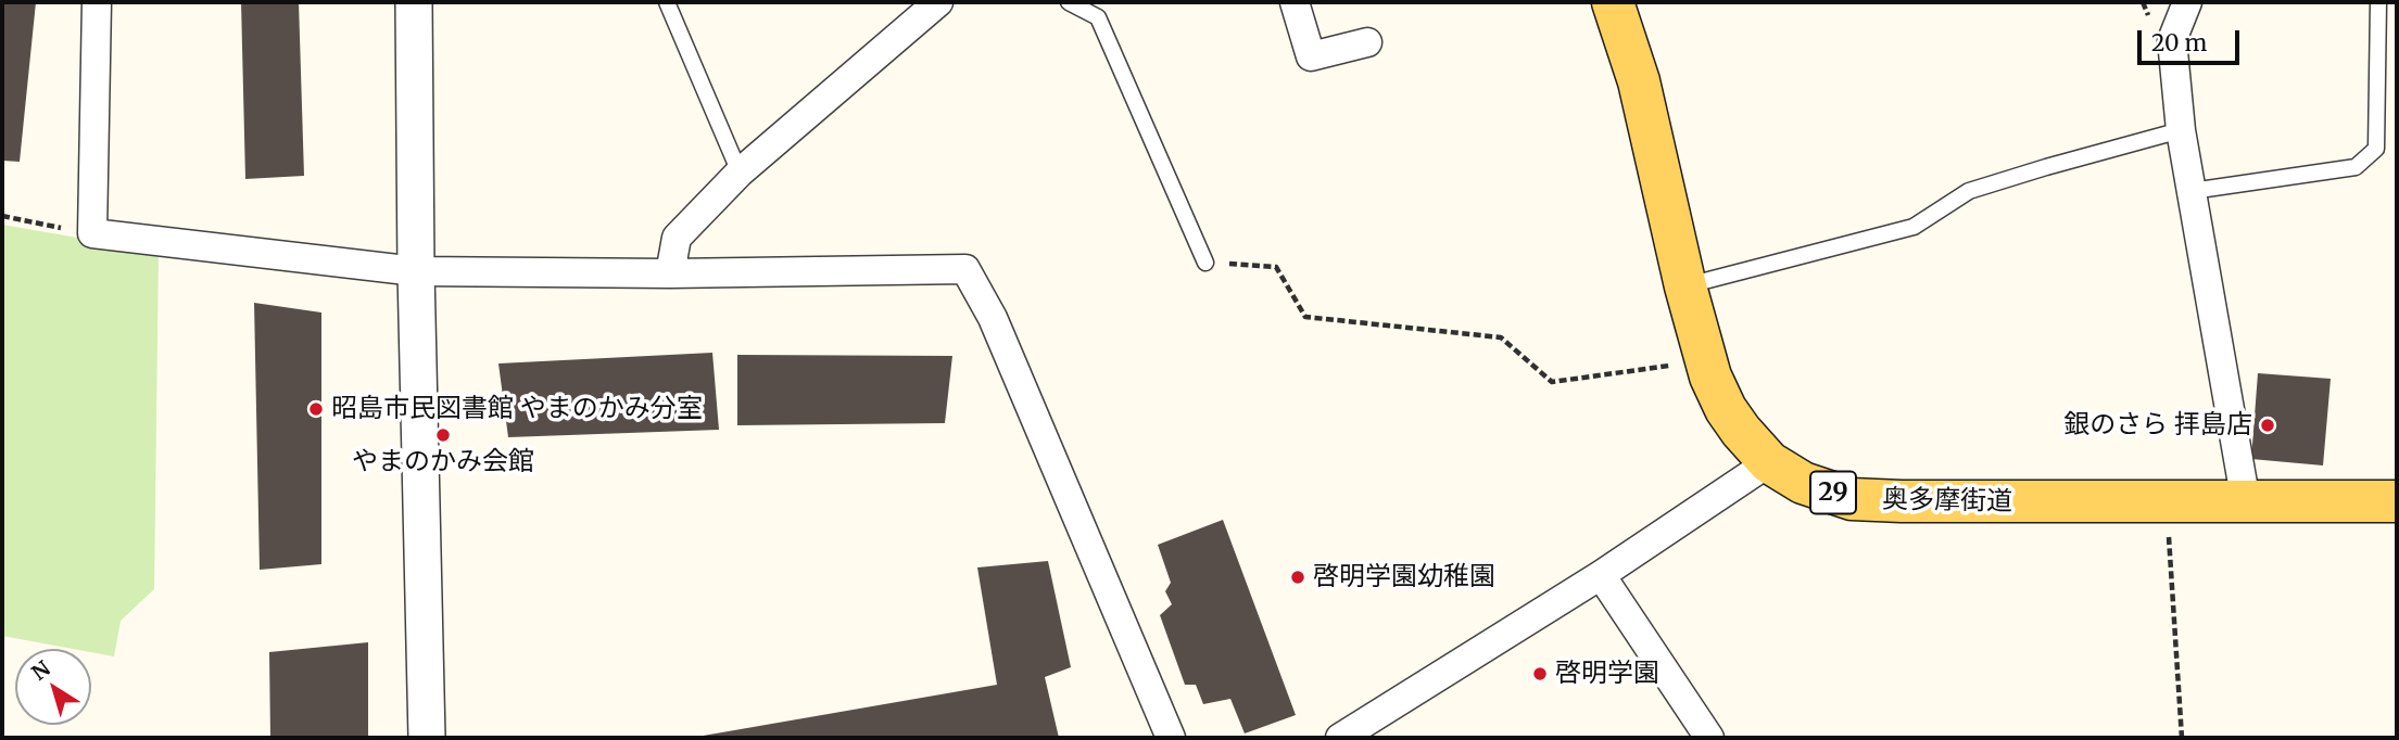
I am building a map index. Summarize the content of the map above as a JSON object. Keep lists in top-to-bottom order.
{
  "streets": {
    "main road": ["29", "奥多摩街道"]
  },
  "places": [
    "昭島市民図書館 やまのかみ分室",
    "銀のさら 拝島店",
    "やまのかみ会館",
    "啓明学園幼稚園",
    "啓明学園"
  ],
  "scale_bar": "20 m",
  "north": "top left"
}
